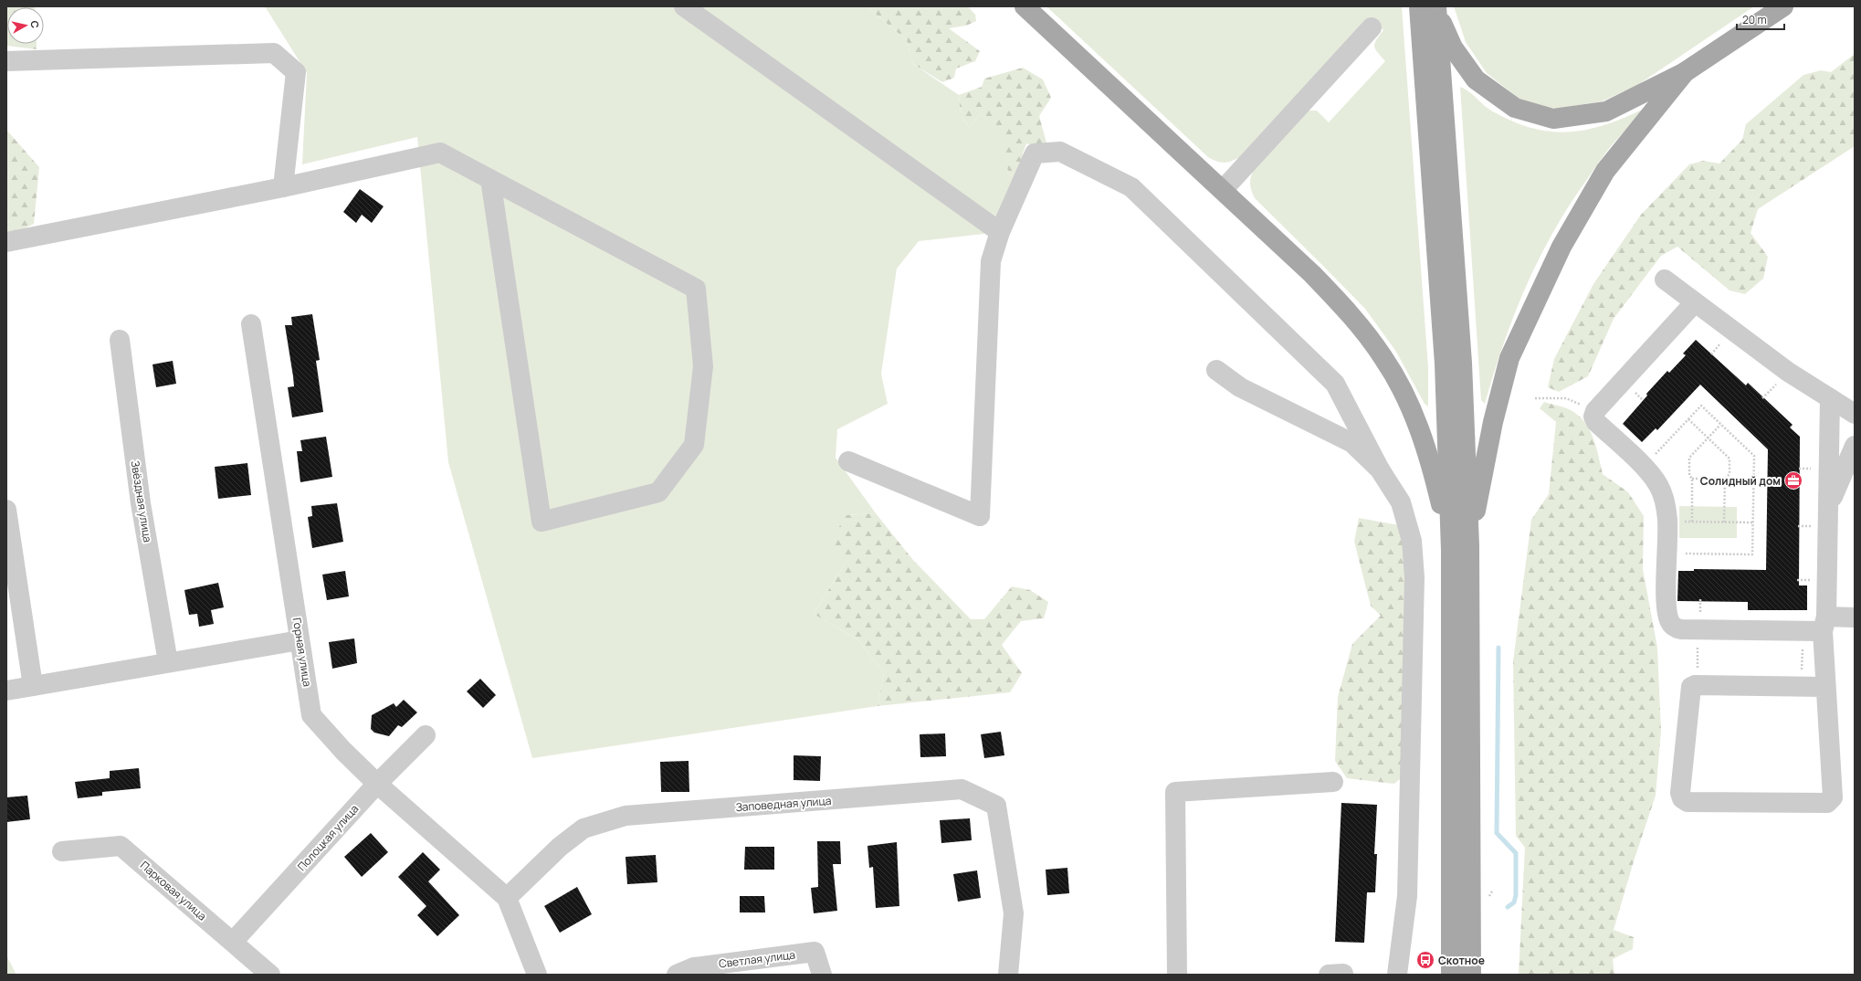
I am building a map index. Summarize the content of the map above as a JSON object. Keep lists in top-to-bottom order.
{
  "streets": {
    "street": [
      "Звёздная улица",
      "Горная улица",
      "Заповедная улица",
      "Полоцкая улица",
      "Парковая улица",
      "Светлая улица"
    ]
  },
  "crossings": [
    ["Горная улица", "Заповедная улица"],
    ["Горная улица", "Полоцкая улица"],
    ["Полоцкая улица", "Парковая улица"]
  ],
  "places": {
    "office": ["Солидный дом"],
    "bus stop": ["Скотное"]
  },
  "scale_bar": "20 m",
  "north": "right"
}
